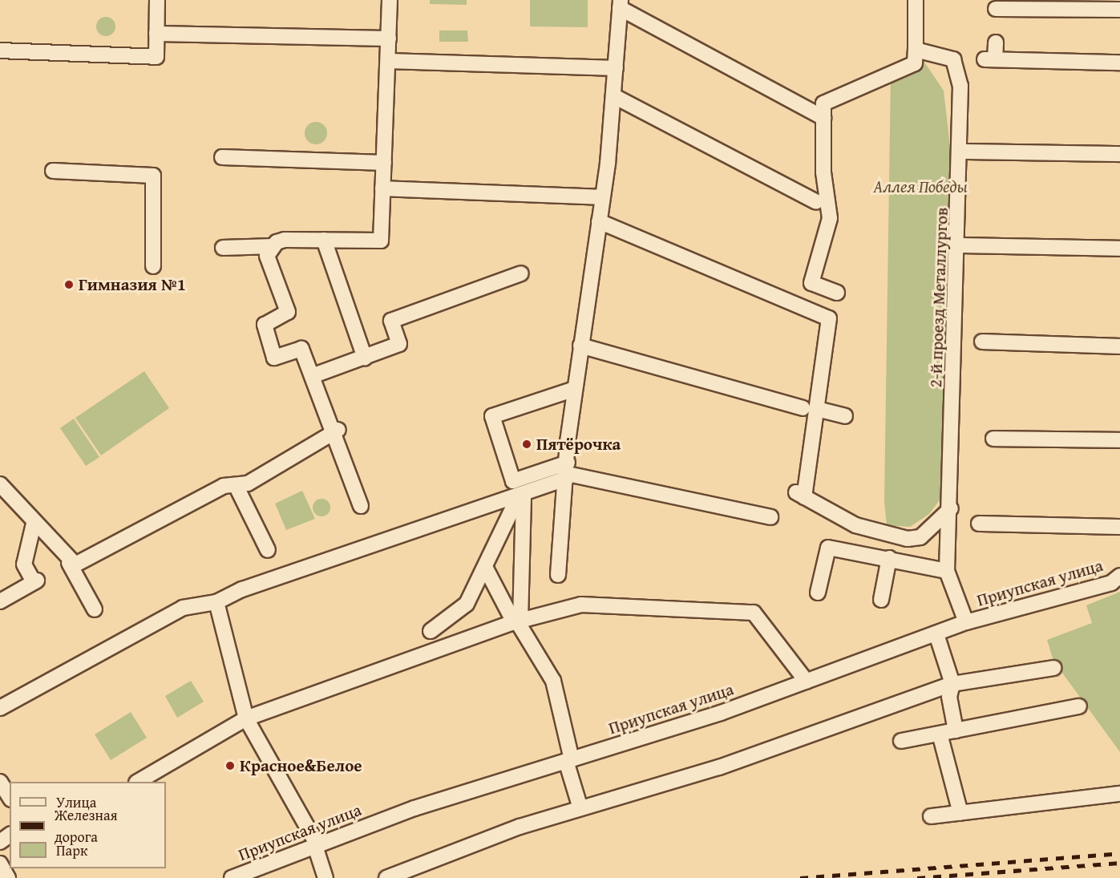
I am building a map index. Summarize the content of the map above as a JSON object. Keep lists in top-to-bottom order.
{
  "streets": {
    "street": ["2-й проезд Металлургов", "Приупская улица"]
  },
  "crossings": [
    ["2-й проезд Металлургов", "Приупская улица"]
  ],
  "parks": ["Аллея Победы"],
  "places": ["Гимназия №1", "Пятёрочка", "Красное&Белое"],
  "legend": ["Улица", "Железная дорога", "Парк"]
}
